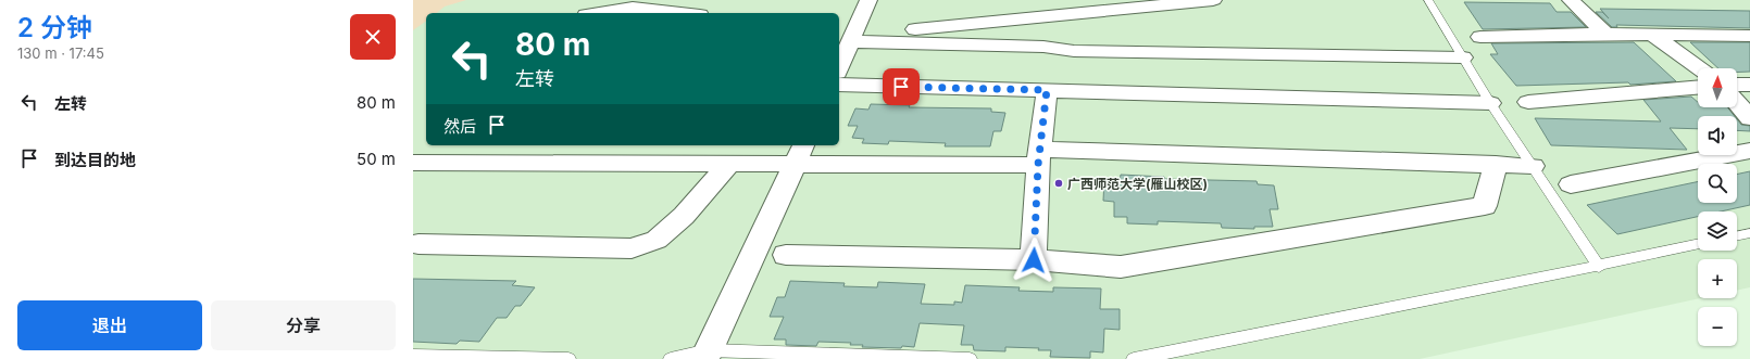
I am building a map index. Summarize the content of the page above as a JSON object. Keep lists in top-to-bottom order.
{
  "places": ["广西师范大学(雁山校区)"],
  "north": "top",
  "page": {
    "heading": ["2 分钟", "130 m · 17:45"],
    "turn": ["80 m", "左转"],
    "map_buttons": ["+", "−"],
    "list": [
      {
        "name": "左转",
        "value": "80 m"
      },
      {
        "name": "到达目的地",
        "value": "50 m"
      }
    ],
    "then": "然后",
    "buttons": ["退出", "分享"]
  }
}
